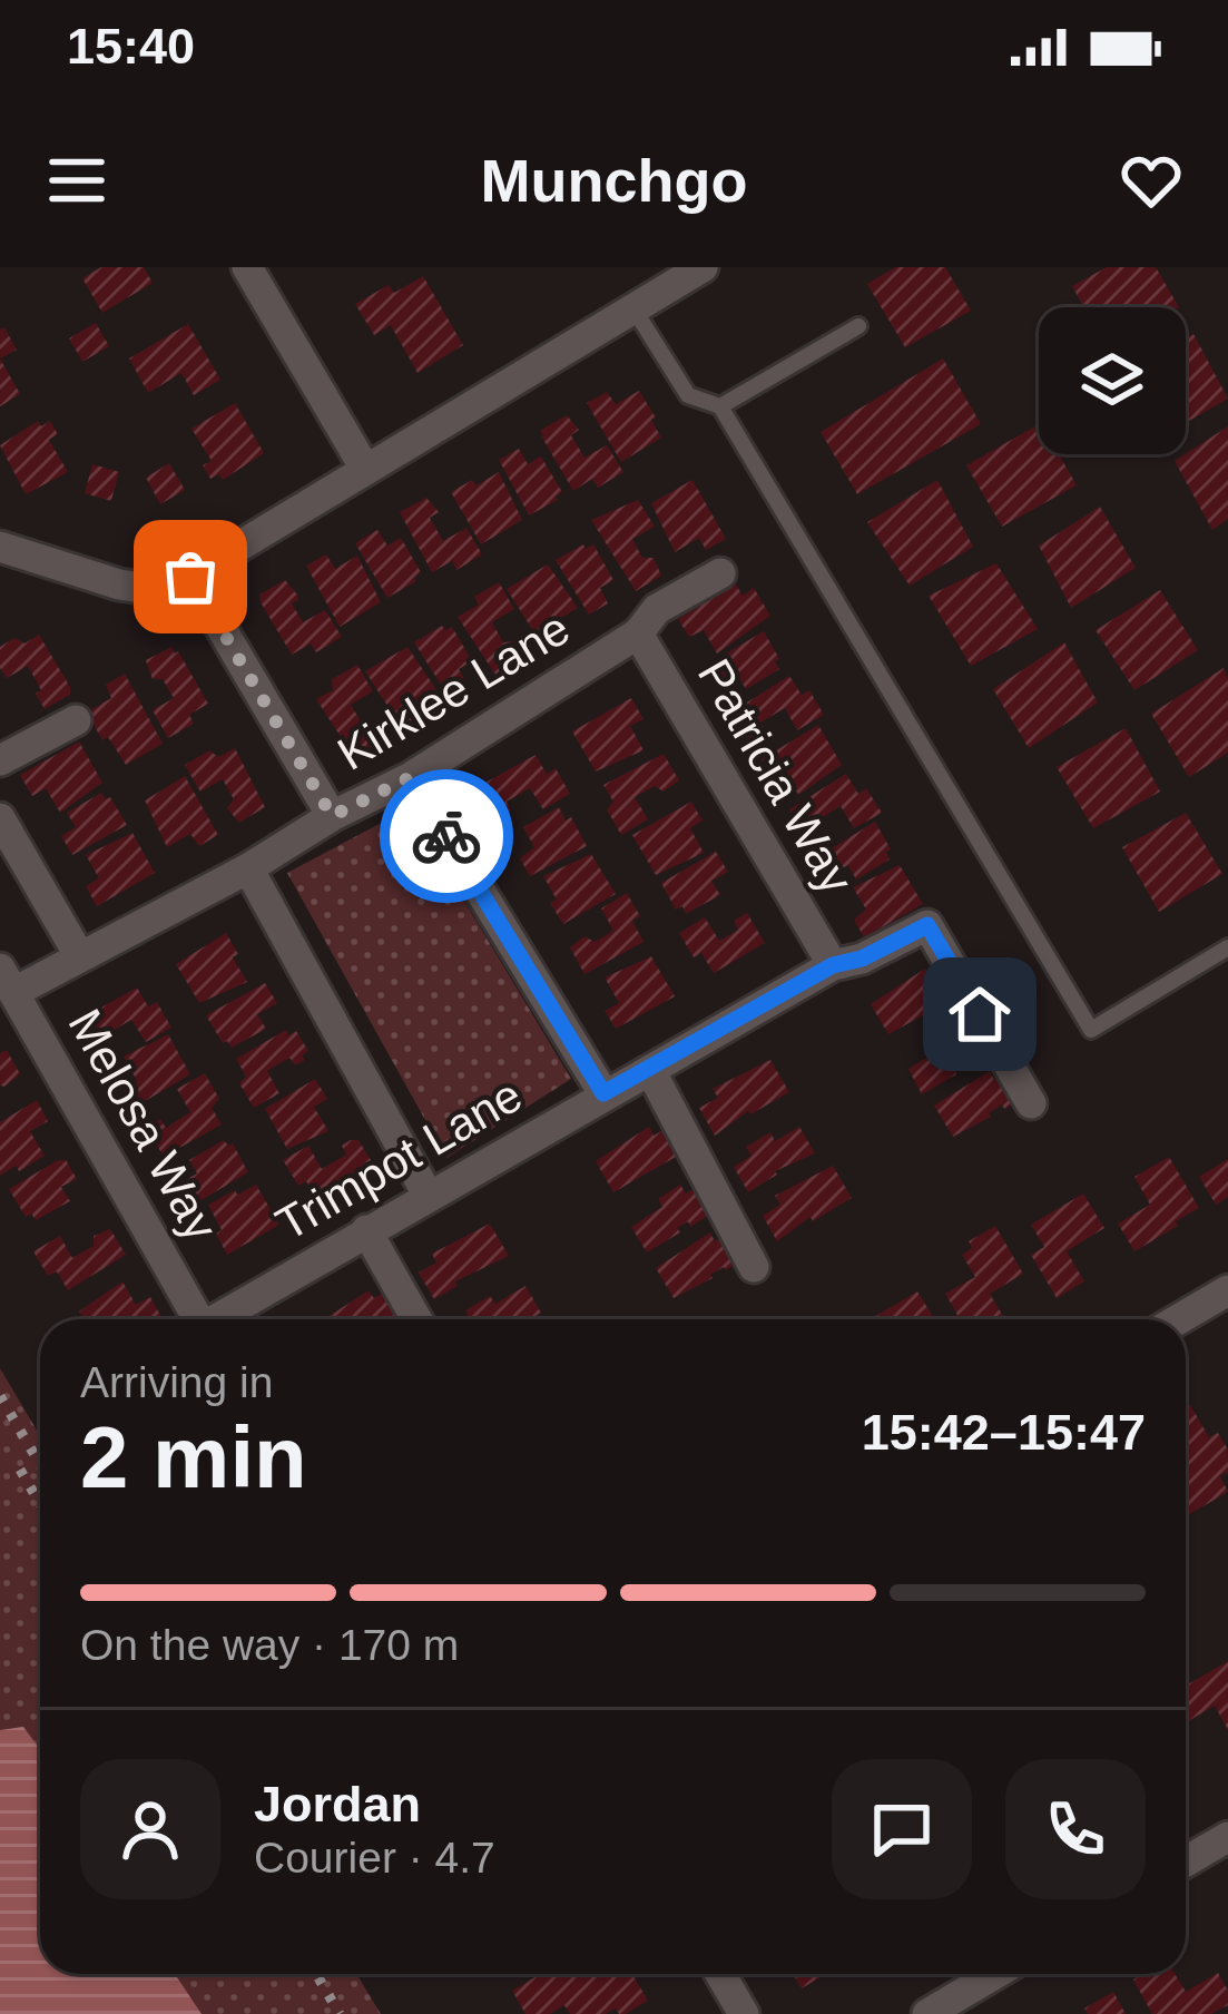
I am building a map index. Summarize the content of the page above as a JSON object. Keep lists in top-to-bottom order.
{
  "streets": {
    "street": [
      "Kirklee Lane",
      "Patricia Way",
      "Melosa Way",
      "Trimpot Lane"
    ]
  },
  "crossings": [
    ["Kirklee Lane", "Patricia Way"],
    ["Kirklee Lane", "Melosa Way"],
    ["Patricia Way", "Trimpot Lane"]
  ],
  "page": {
    "status": "15:40",
    "header": "Munchgo",
    "heading": ["2 min", "Arriving in", "15:42–15:47"],
    "panel": ["Jordan", "Courier · 4.7"],
    "bar": "On the way · 170 m"
  }
}
